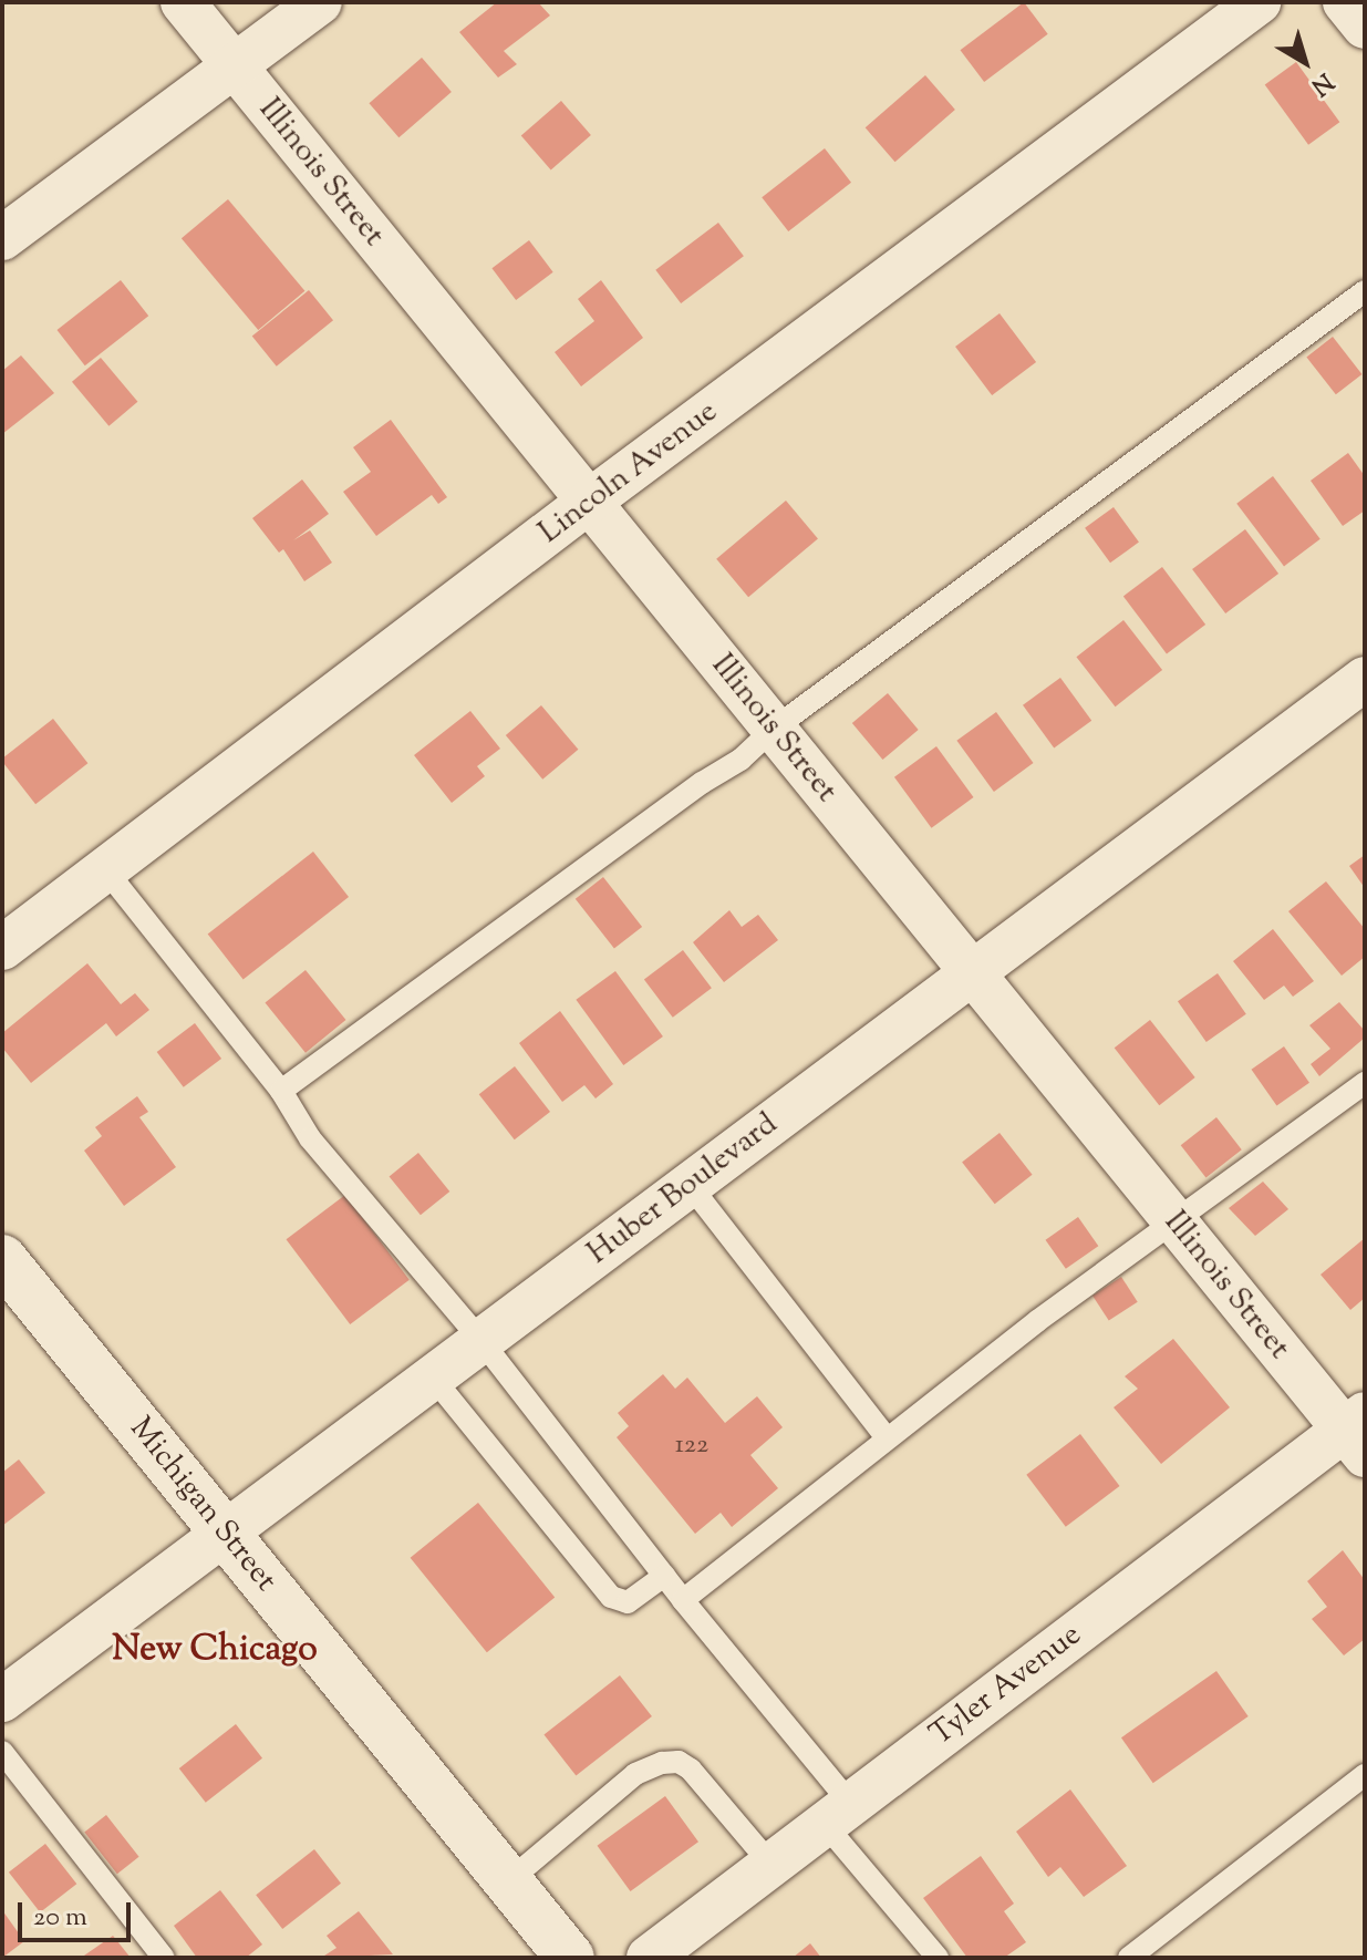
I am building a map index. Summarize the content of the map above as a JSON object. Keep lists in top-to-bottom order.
{
  "streets": {
    "street": [
      "Illinois Street",
      "Lincoln Avenue",
      "Huber Boulevard",
      "Michigan Street",
      "Tyler Avenue"
    ]
  },
  "crossings": [
    ["Illinois Street", "Lincoln Avenue"],
    ["Illinois Street", "Huber Boulevard"],
    ["Illinois Street", "Tyler Avenue"],
    ["Huber Boulevard", "Michigan Street"]
  ],
  "districts": ["New Chicago"],
  "house_numbers": ["122"],
  "scale_bar": "20 m",
  "north": "bottom right"
}
